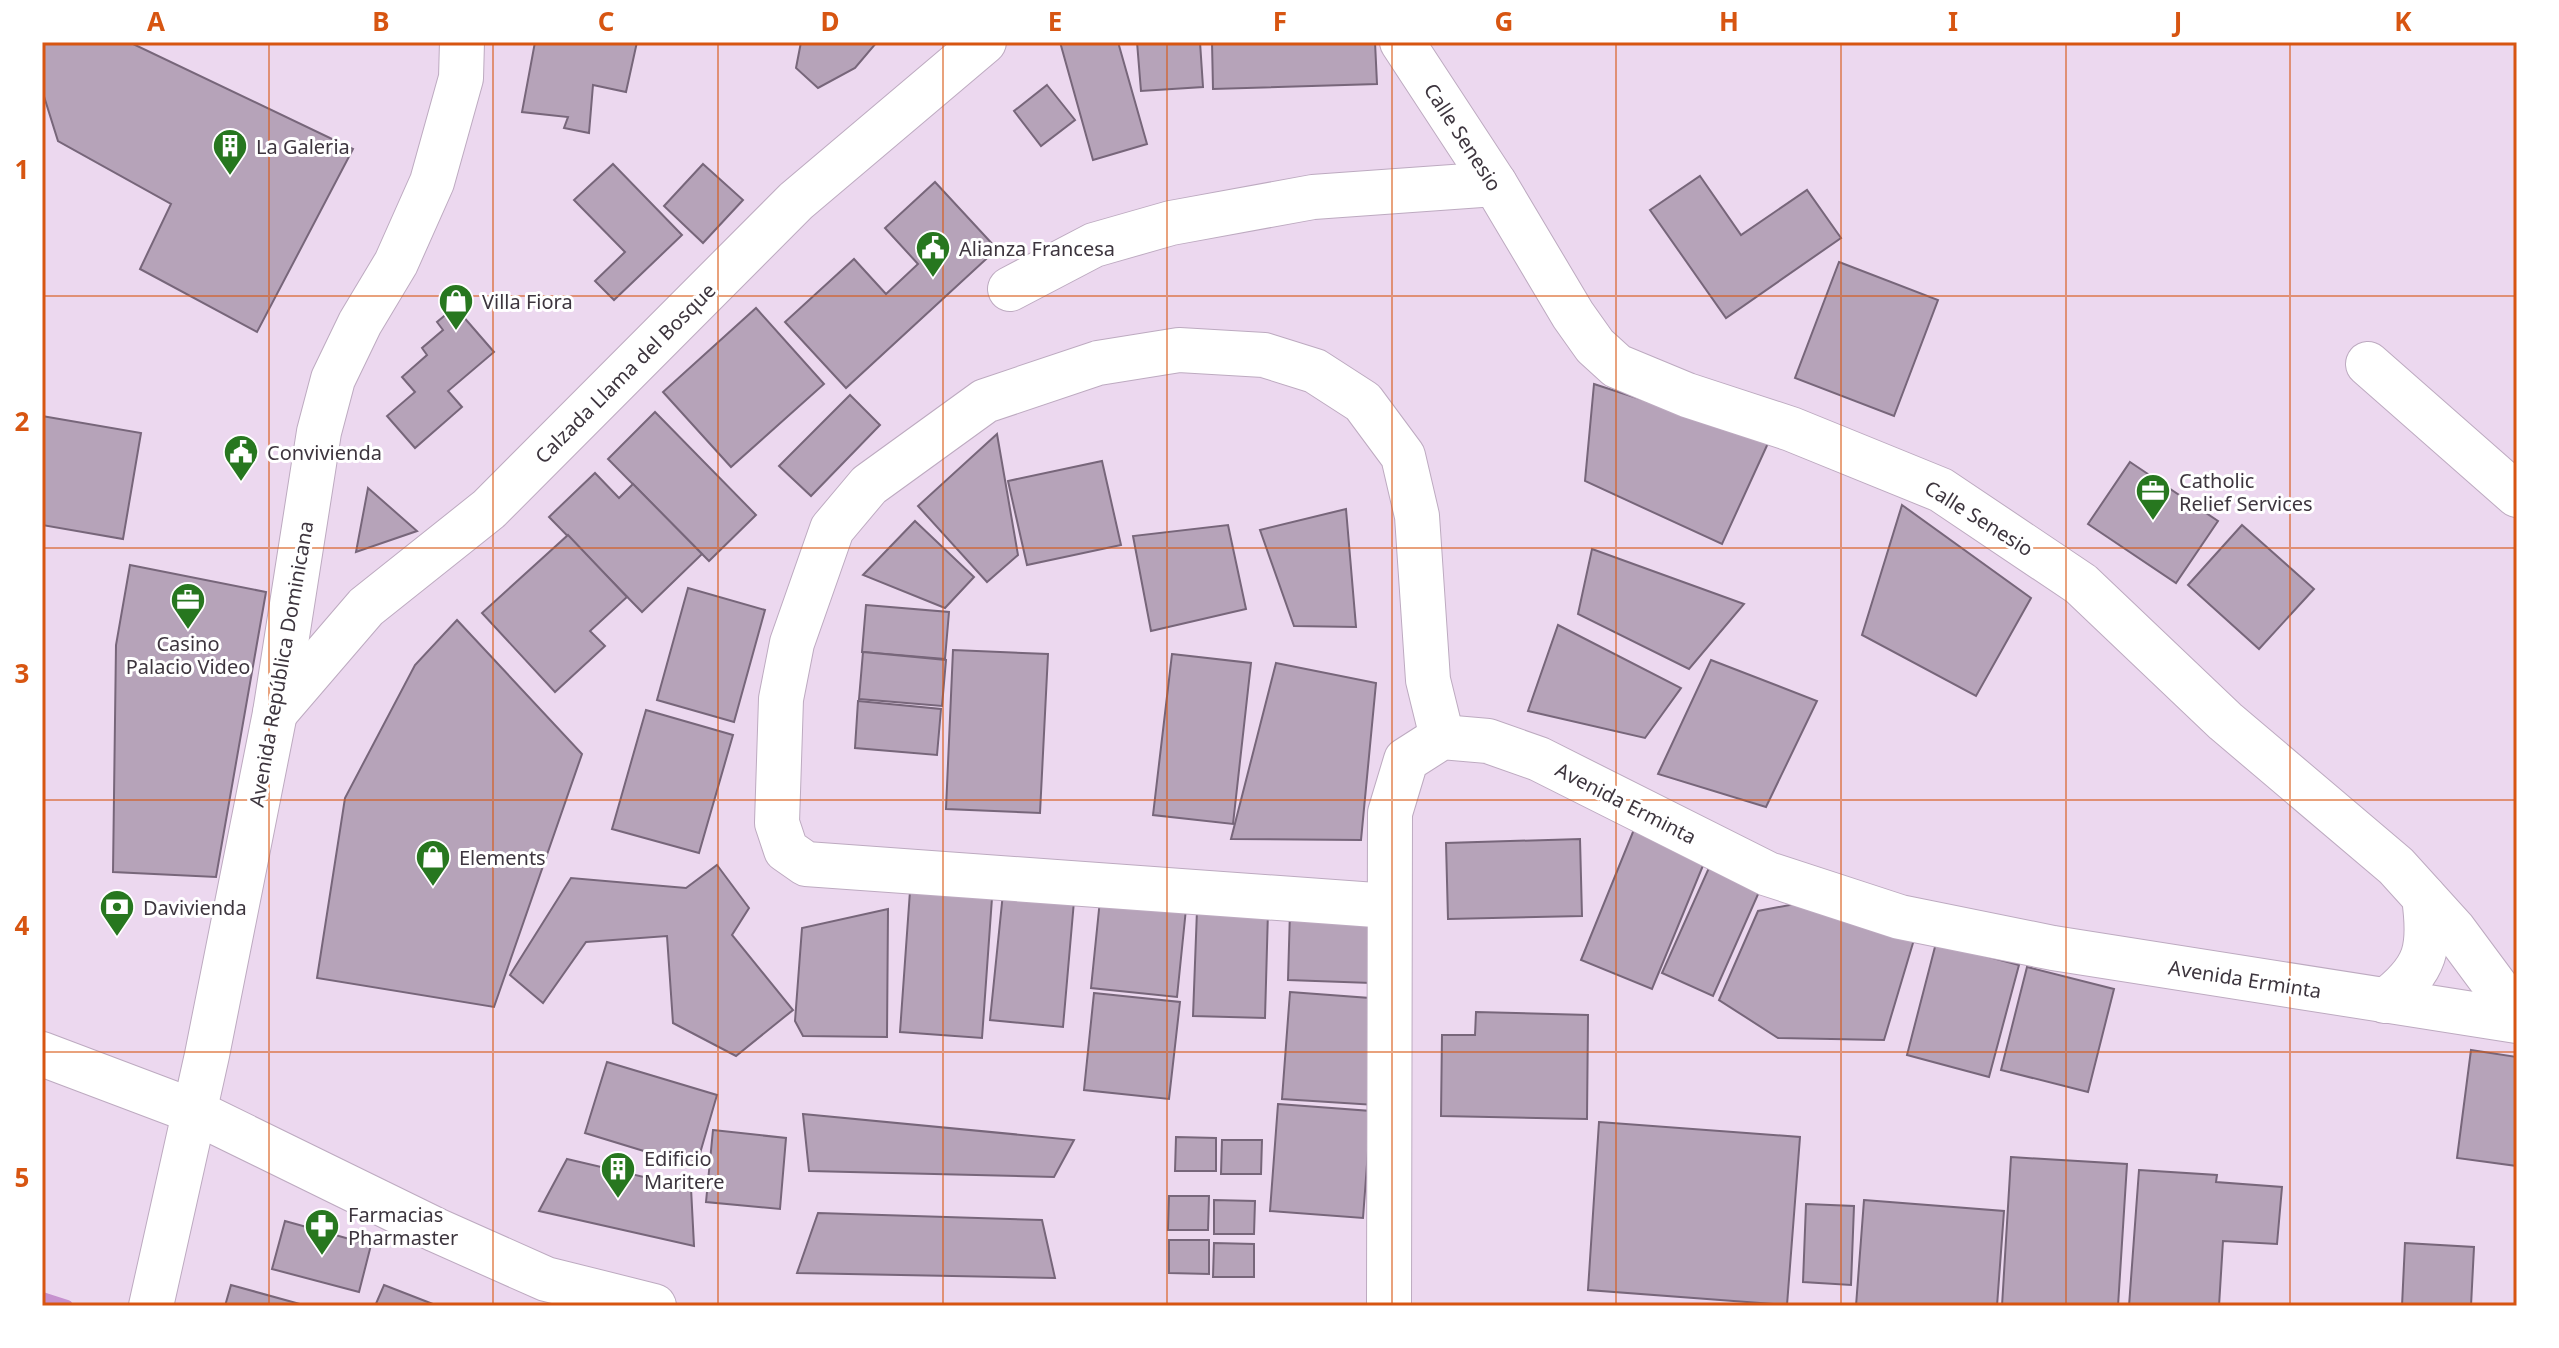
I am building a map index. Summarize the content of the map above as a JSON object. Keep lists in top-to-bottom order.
{
  "streets": {
    "street": [
      "Calle Senesio",
      "Calzada Llama del Bosque",
      "Avenida República Dominicana",
      "Avenida Erminta"
    ]
  },
  "crossings": [
    ["Calle Senesio", "Avenida Erminta"],
    ["Calzada Llama del Bosque", "Avenida República Dominicana"]
  ],
  "places": {
    "building": ["La Galeria", "Edificio Maritere"],
    "public building": ["Alianza Francesa", "Convivienda"],
    "shop": ["Villa Fiora", "Elements"],
    "office": ["Catholic Relief Services", "Casino Palacio Video"],
    "bank": ["Davivienda"],
    "pharmacy": ["Farmacias Pharmaster"]
  },
  "grid": {
    "columns": [
      "A",
      "B",
      "C",
      "D",
      "E",
      "F",
      "G",
      "H",
      "I",
      "J",
      "K"
    ],
    "rows": [
      "1",
      "2",
      "3",
      "4",
      "5"
    ]
  }
}
